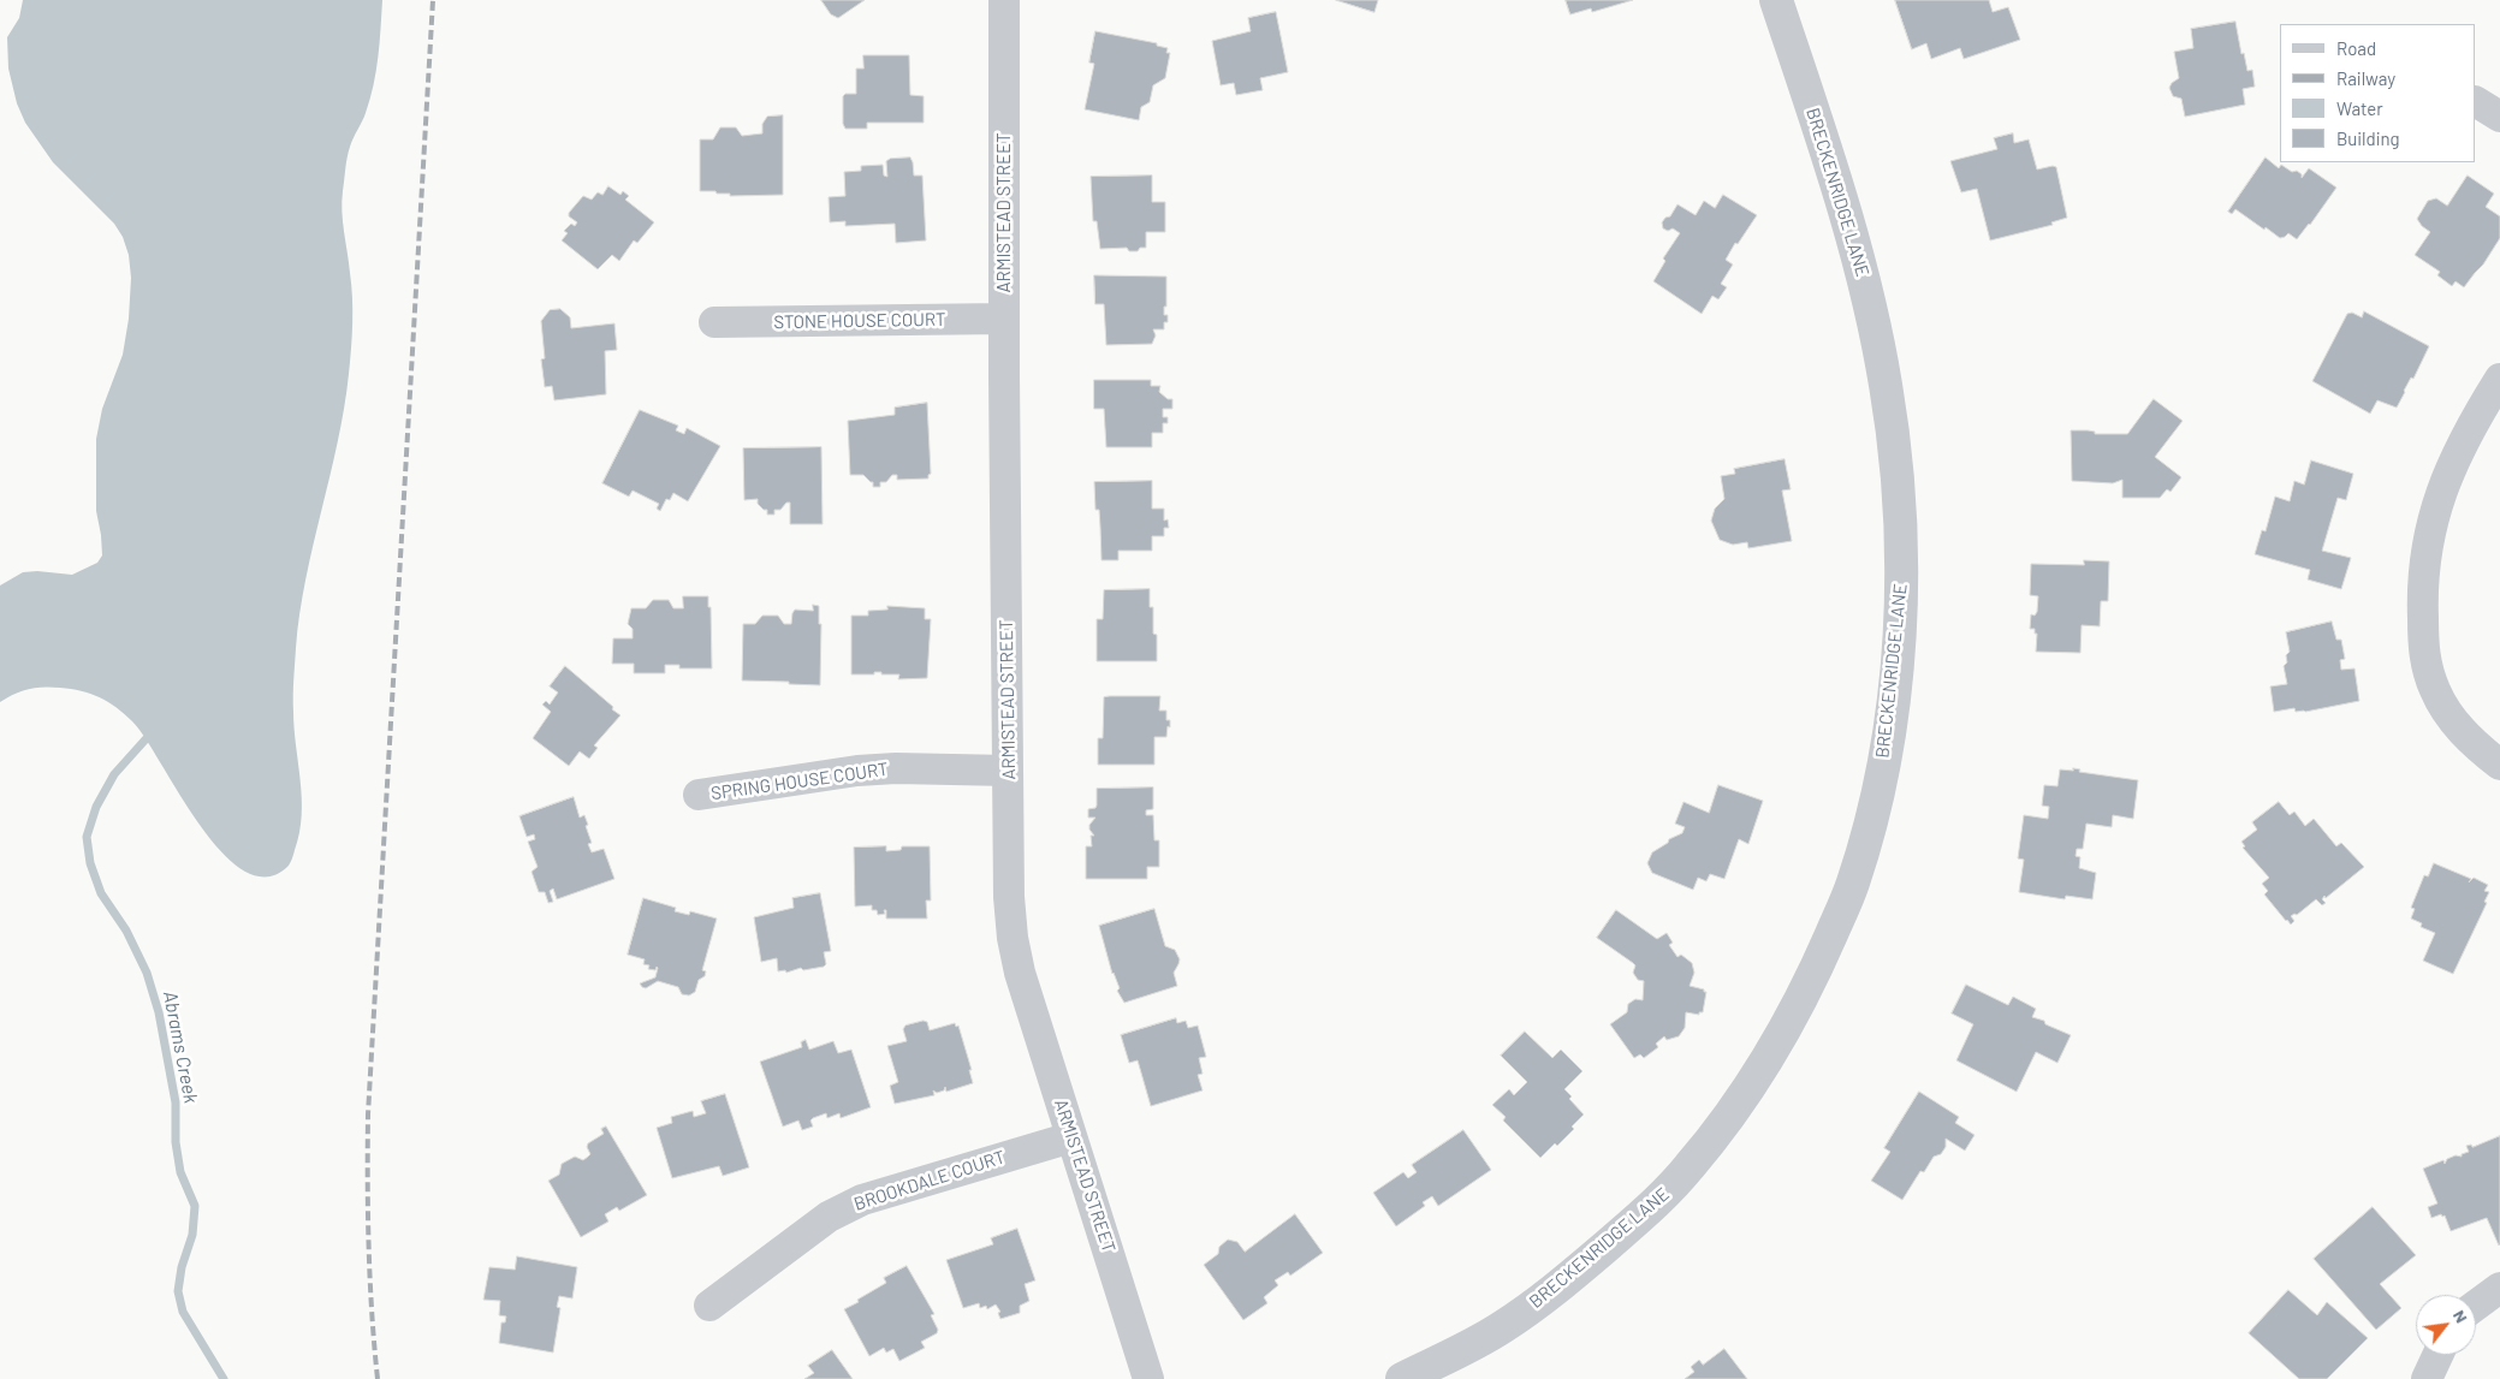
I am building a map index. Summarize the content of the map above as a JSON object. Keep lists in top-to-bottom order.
{
  "streets": {
    "street": [
      "BRECKENRIDGE LANE",
      "ARMISTEAD STREET",
      "STONE HOUSE COURT",
      "SPRING HOUSE COURT",
      "BROOKDALE COURT"
    ]
  },
  "crossings": [
    ["ARMISTEAD STREET", "STONE HOUSE COURT"],
    ["ARMISTEAD STREET", "SPRING HOUSE COURT"],
    ["ARMISTEAD STREET", "BROOKDALE COURT"]
  ],
  "water": ["Abrams Creek"],
  "legend": [
    "Road",
    "Railway",
    "Water",
    "Building"
  ],
  "north": "top right"
}
